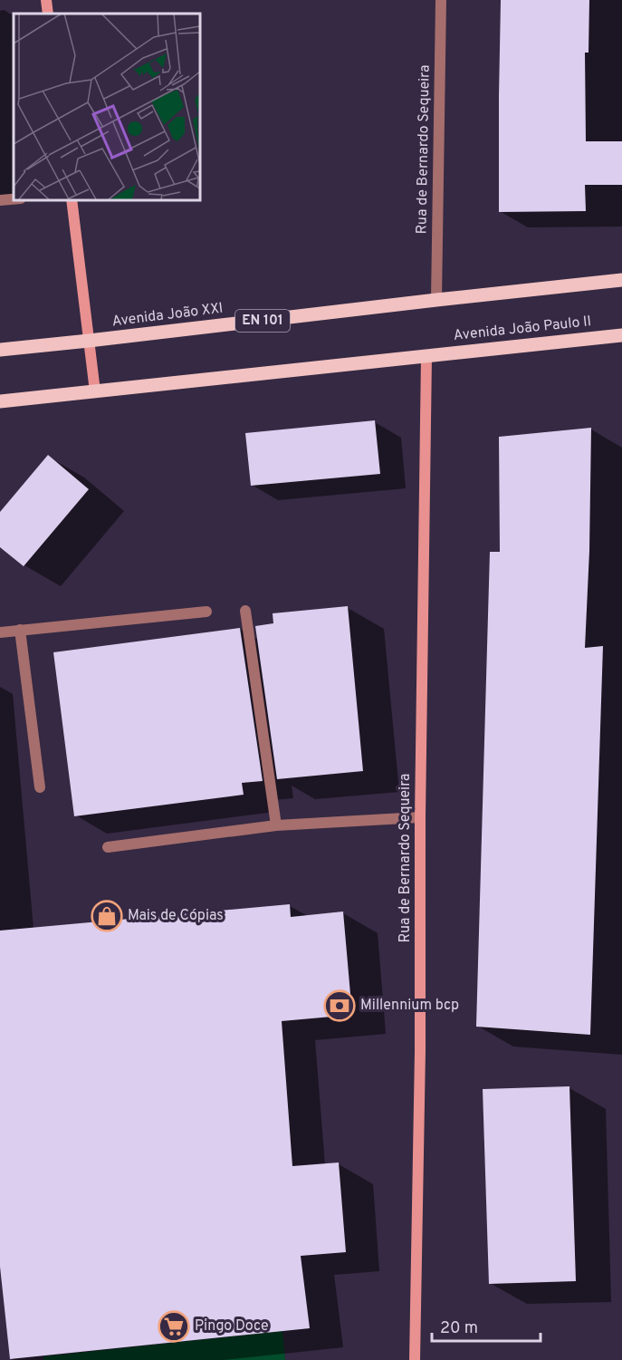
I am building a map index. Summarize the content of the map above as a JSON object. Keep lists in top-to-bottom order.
{
  "streets": {
    "main road": ["Avenida João XXI", "EN 101", "Avenida João Paulo II"],
    "street": ["Rua de Bernardo Sequeira"]
  },
  "crossings": [
    ["Rua de Bernardo Sequeira", "Avenida João XXI"],
    ["Rua de Bernardo Sequeira", "EN 101"],
    ["Rua de Bernardo Sequeira", "Avenida João Paulo II"],
    ["Avenida João XXI", "EN 101"]
  ],
  "places": {
    "shop": ["Mais de Cópias"],
    "bank": ["Millennium bcp"],
    "supermarket": ["Pingo Doce"]
  },
  "scale_bar": "20 m"
}
